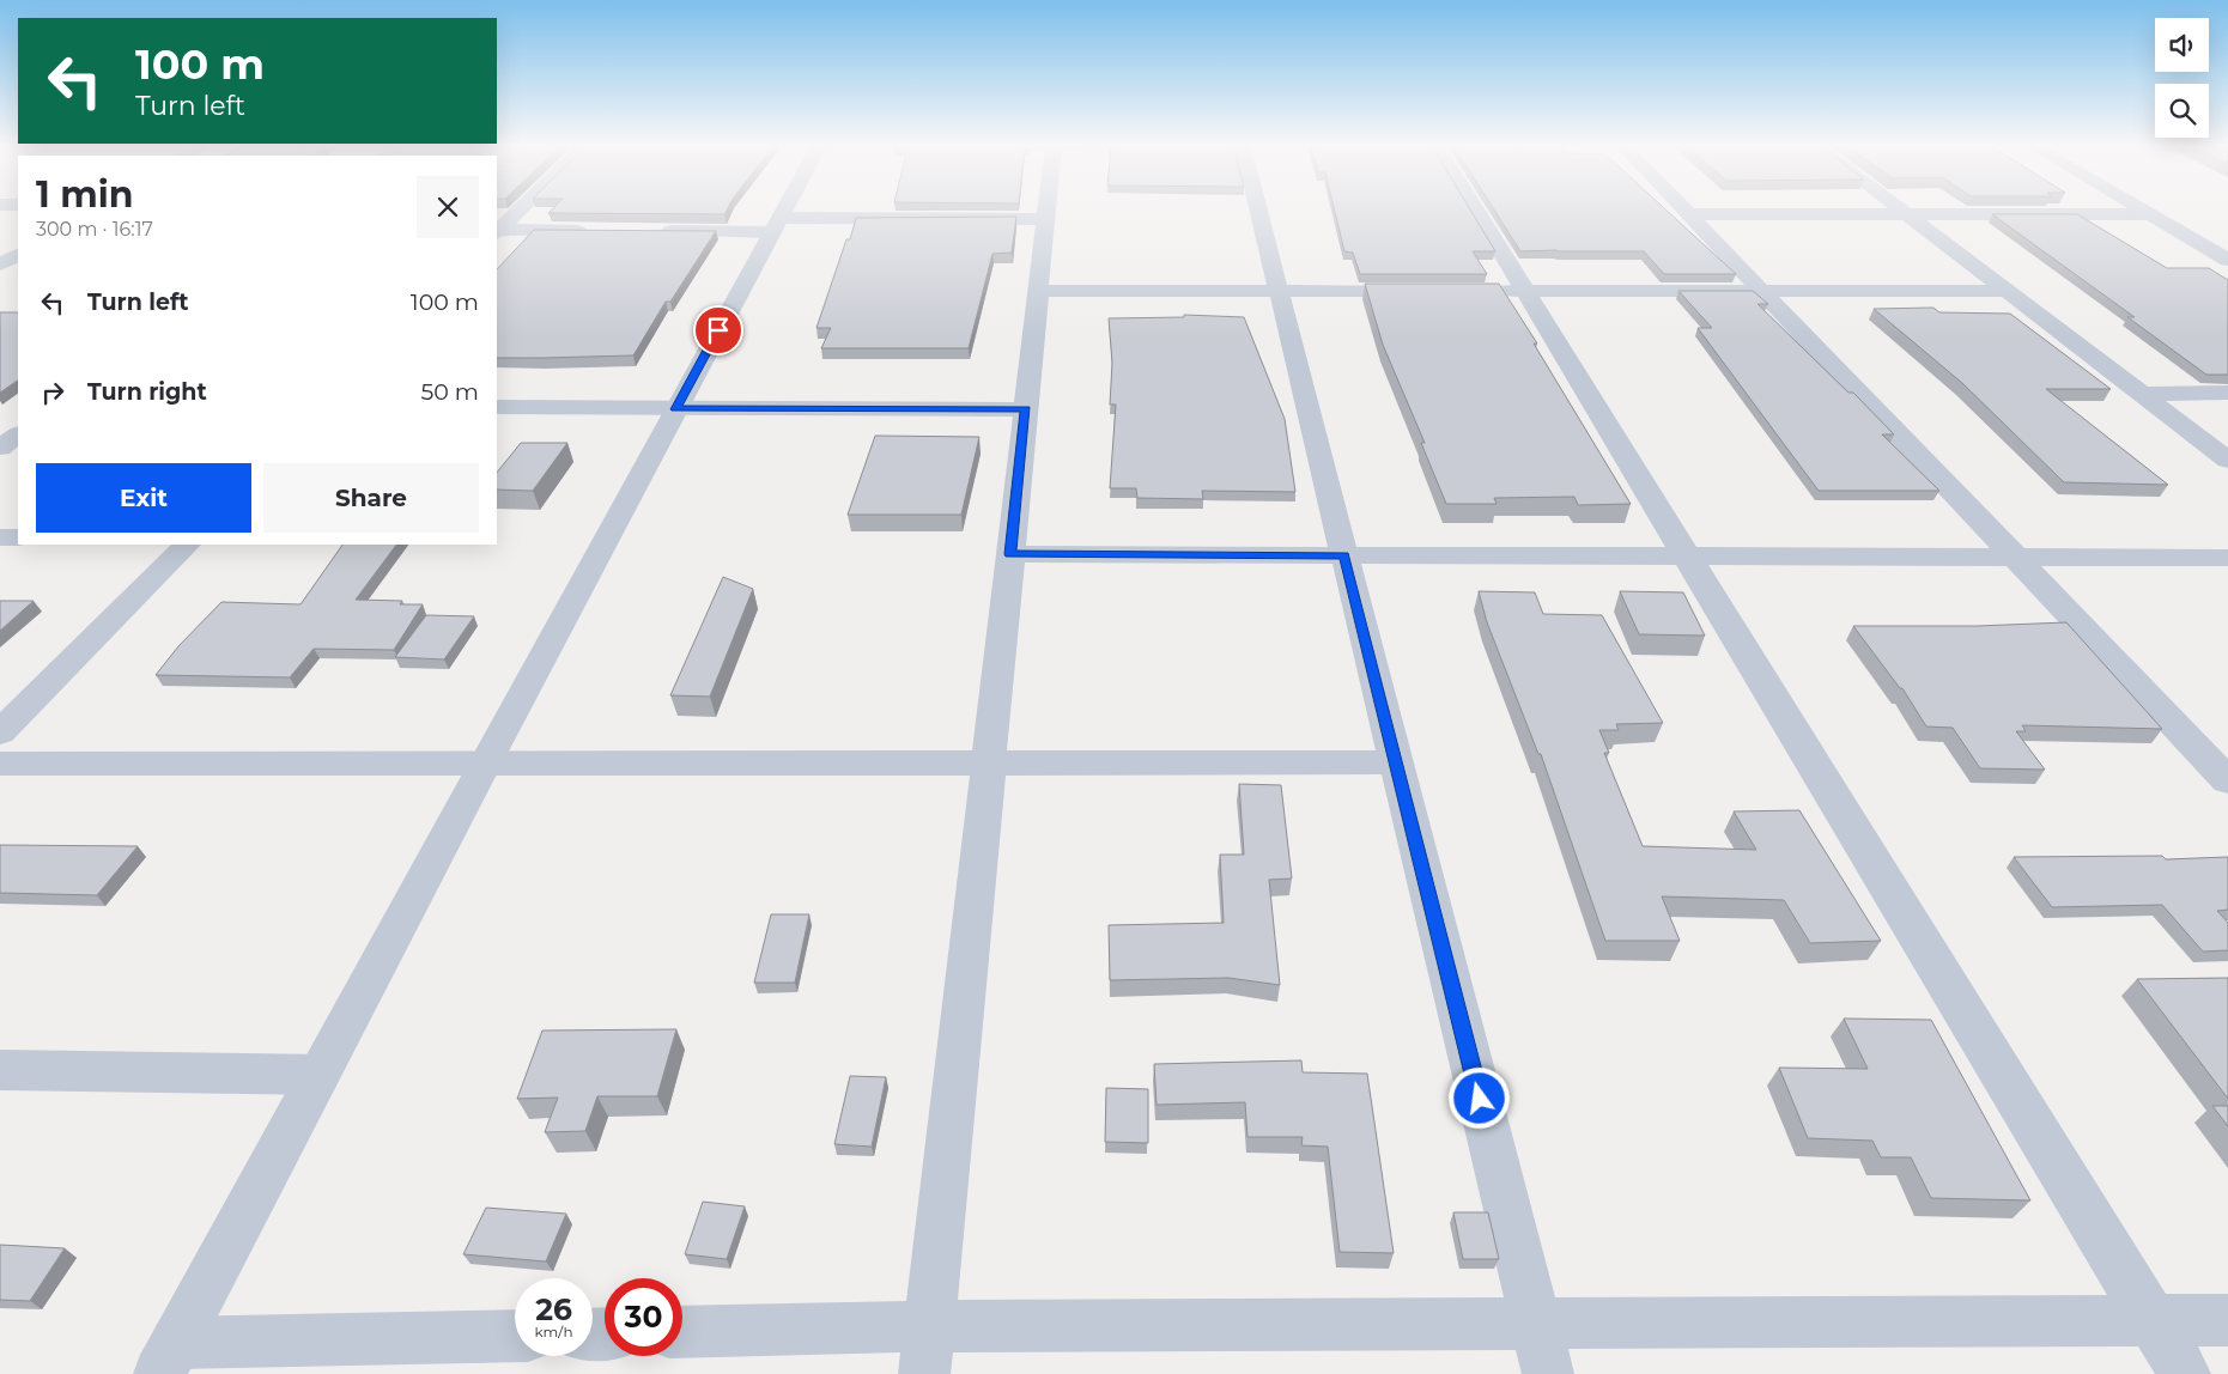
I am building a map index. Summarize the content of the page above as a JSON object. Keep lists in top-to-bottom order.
{
  "page": {
    "turn": ["100 m", "Turn left"],
    "heading": ["1 min", "300 m · 16:17"],
    "list": [
      {
        "name": "Turn left",
        "value": "100 m"
      },
      {
        "name": "Turn right",
        "value": "50 m"
      }
    ],
    "buttons": ["Exit", "Share"],
    "speed": "26 km/h",
    "limit": "30"
  }
}
